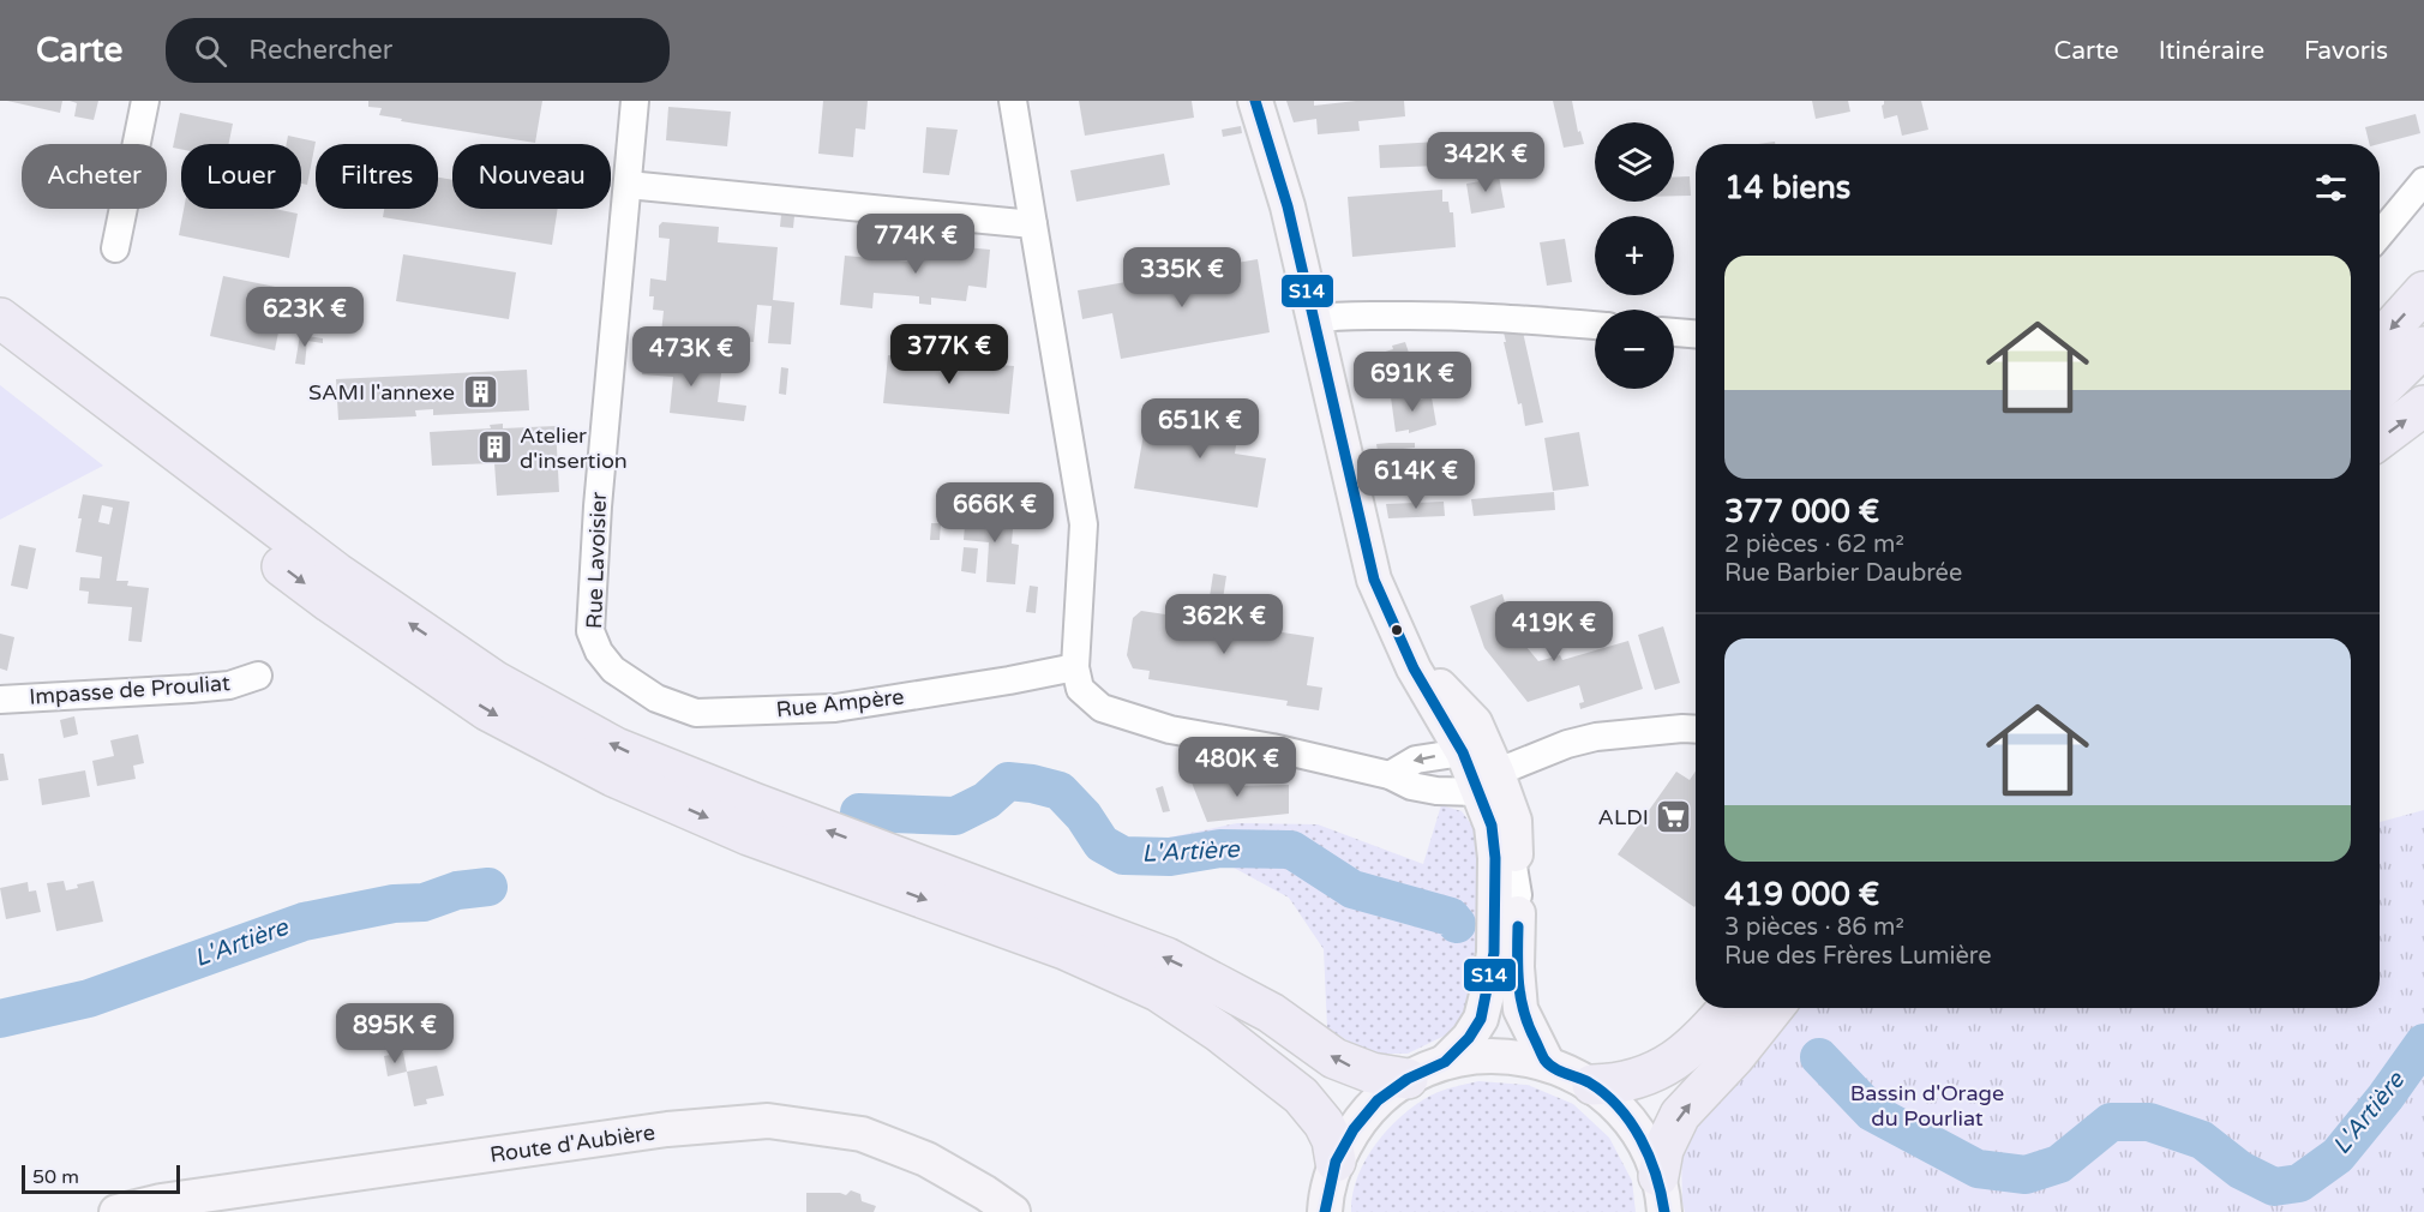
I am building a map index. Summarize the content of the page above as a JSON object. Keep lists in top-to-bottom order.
{
  "streets": {
    "main road": ["Route d'Aubière"],
    "street": ["Rue Lavoisier", "Impasse de Prouliat", "Rue Ampère"]
  },
  "crossings": [
    ["Rue Lavoisier", "Rue Ampère"]
  ],
  "water": ["L'Artière"],
  "parks": ["Bassin d'Orage du Pourliat"],
  "places": {
    "building": ["SAMI l'annexe", "Atelier d'insertion"],
    "supermarket": ["ALDI"]
  },
  "lines": ["transit line S14"],
  "scale_bar": "50 m",
  "page": {
    "header": "Carte",
    "search": "Rechercher",
    "nav": ["Carte", "Itinéraire", "Favoris"],
    "map_buttons": ["+", "−"],
    "price": [
      "342K €",
      "774K €",
      "335K €",
      "623K €",
      "377K €",
      "473K €",
      "691K €",
      "651K €",
      "614K €",
      "666K €",
      "362K €",
      "419K €",
      "480K €",
      "895K €"
    ],
    "chip": [
      "Acheter",
      "Louer",
      "Filtres",
      "Nouveau"
    ],
    "heading": "14 biens",
    "list": [
      {
        "name": "377 000 €",
        "note": "2 pièces · 62 m² · Rue Barbier Daubrée"
      },
      {
        "name": "419 000 €",
        "note": "3 pièces · 86 m² · Rue des Frères Lumière"
      }
    ],
    "scale": "50 m"
  }
}
